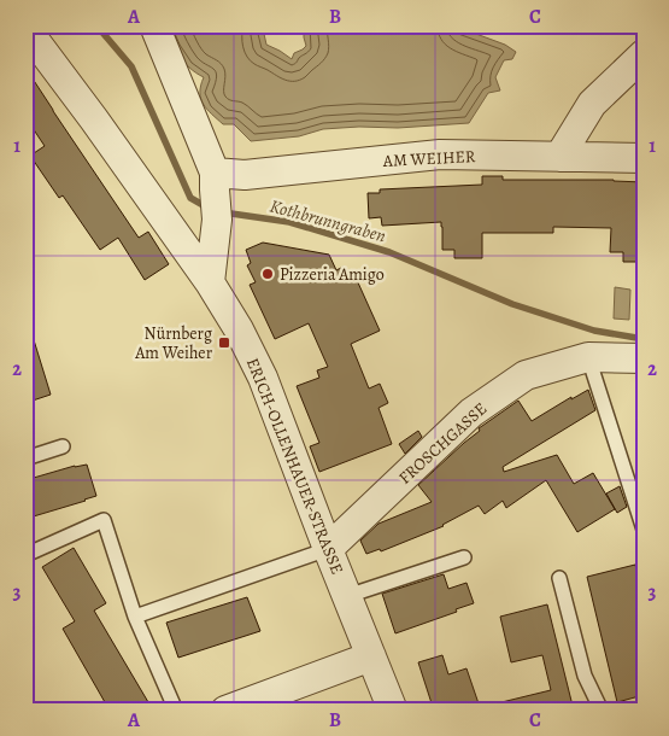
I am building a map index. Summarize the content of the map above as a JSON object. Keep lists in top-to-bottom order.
{
  "streets": {
    "street": ["AM WEIHER", "FROSCHGASSE", "ERICH-OLLENHAUER-STRASSE"]
  },
  "crossings": [
    ["FROSCHGASSE", "ERICH-OLLENHAUER-STRASSE"]
  ],
  "water": ["Kothbrunngraben"],
  "places": {
    "other": ["Pizzeria Amigo"],
    "transit": ["Nürnberg Am Weiher"]
  },
  "grid": {
    "columns": ["A", "B", "C"],
    "rows": ["1", "2", "3"]
  }
}
